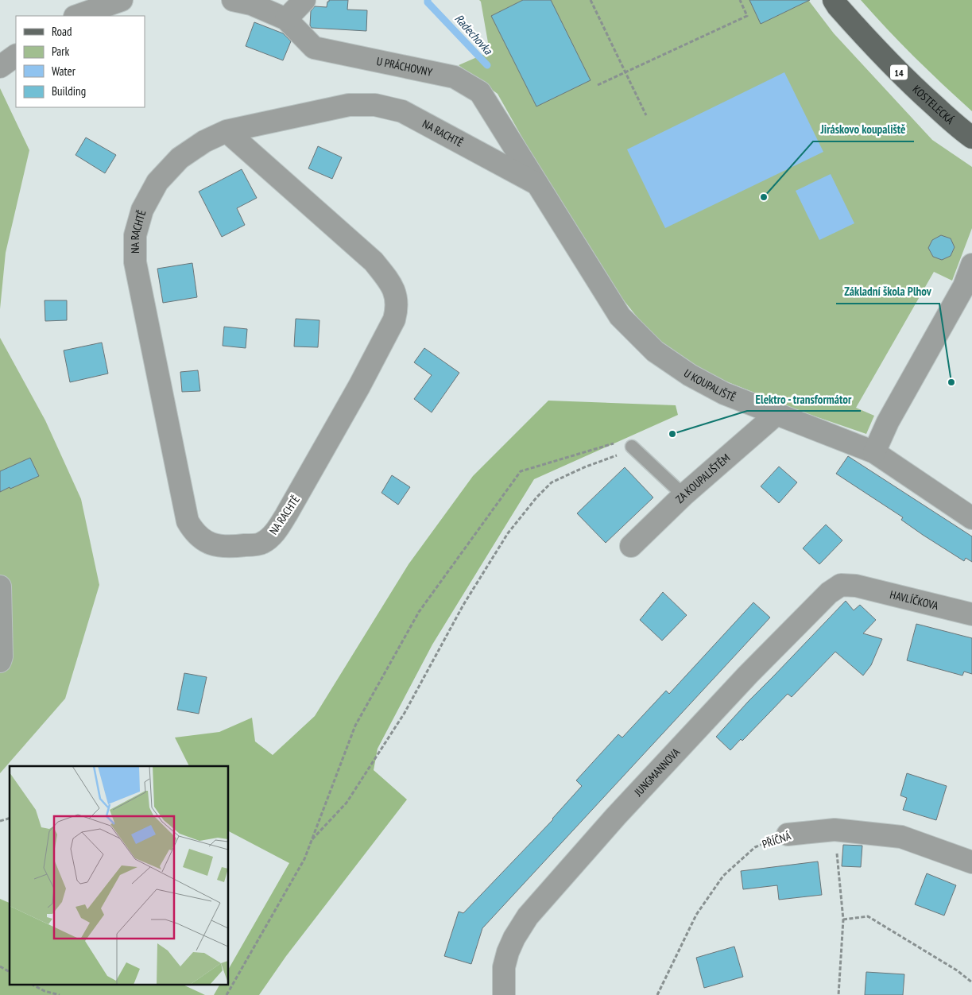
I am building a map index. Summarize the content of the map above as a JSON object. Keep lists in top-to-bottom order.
{
  "streets": {
    "main road": ["14", "KOSTELECKÁ"],
    "street": [
      "U PRÁCHOVNY",
      "NA RACHTĚ",
      "U KOUPALIŠTĚ",
      "ZA KOUPALIŠTĚM",
      "HAVLÍČKOVA",
      "JUNGMANNOVA",
      "PŘÍČNÁ"
    ]
  },
  "crossings": [
    ["U PRÁCHOVNY", "NA RACHTĚ"],
    ["U PRÁCHOVNY", "U KOUPALIŠTĚ"],
    ["NA RACHTĚ", "U KOUPALIŠTĚ"],
    ["U KOUPALIŠTĚ", "ZA KOUPALIŠTĚM"],
    ["HAVLÍČKOVA", "JUNGMANNOVA"]
  ],
  "water": ["Radechovka"],
  "places": ["Jiráskovo koupaliště", "Základní škola Plhov", "Elektro - transformátor"],
  "legend": [
    "Road",
    "Park",
    "Water",
    "Building"
  ]
}
